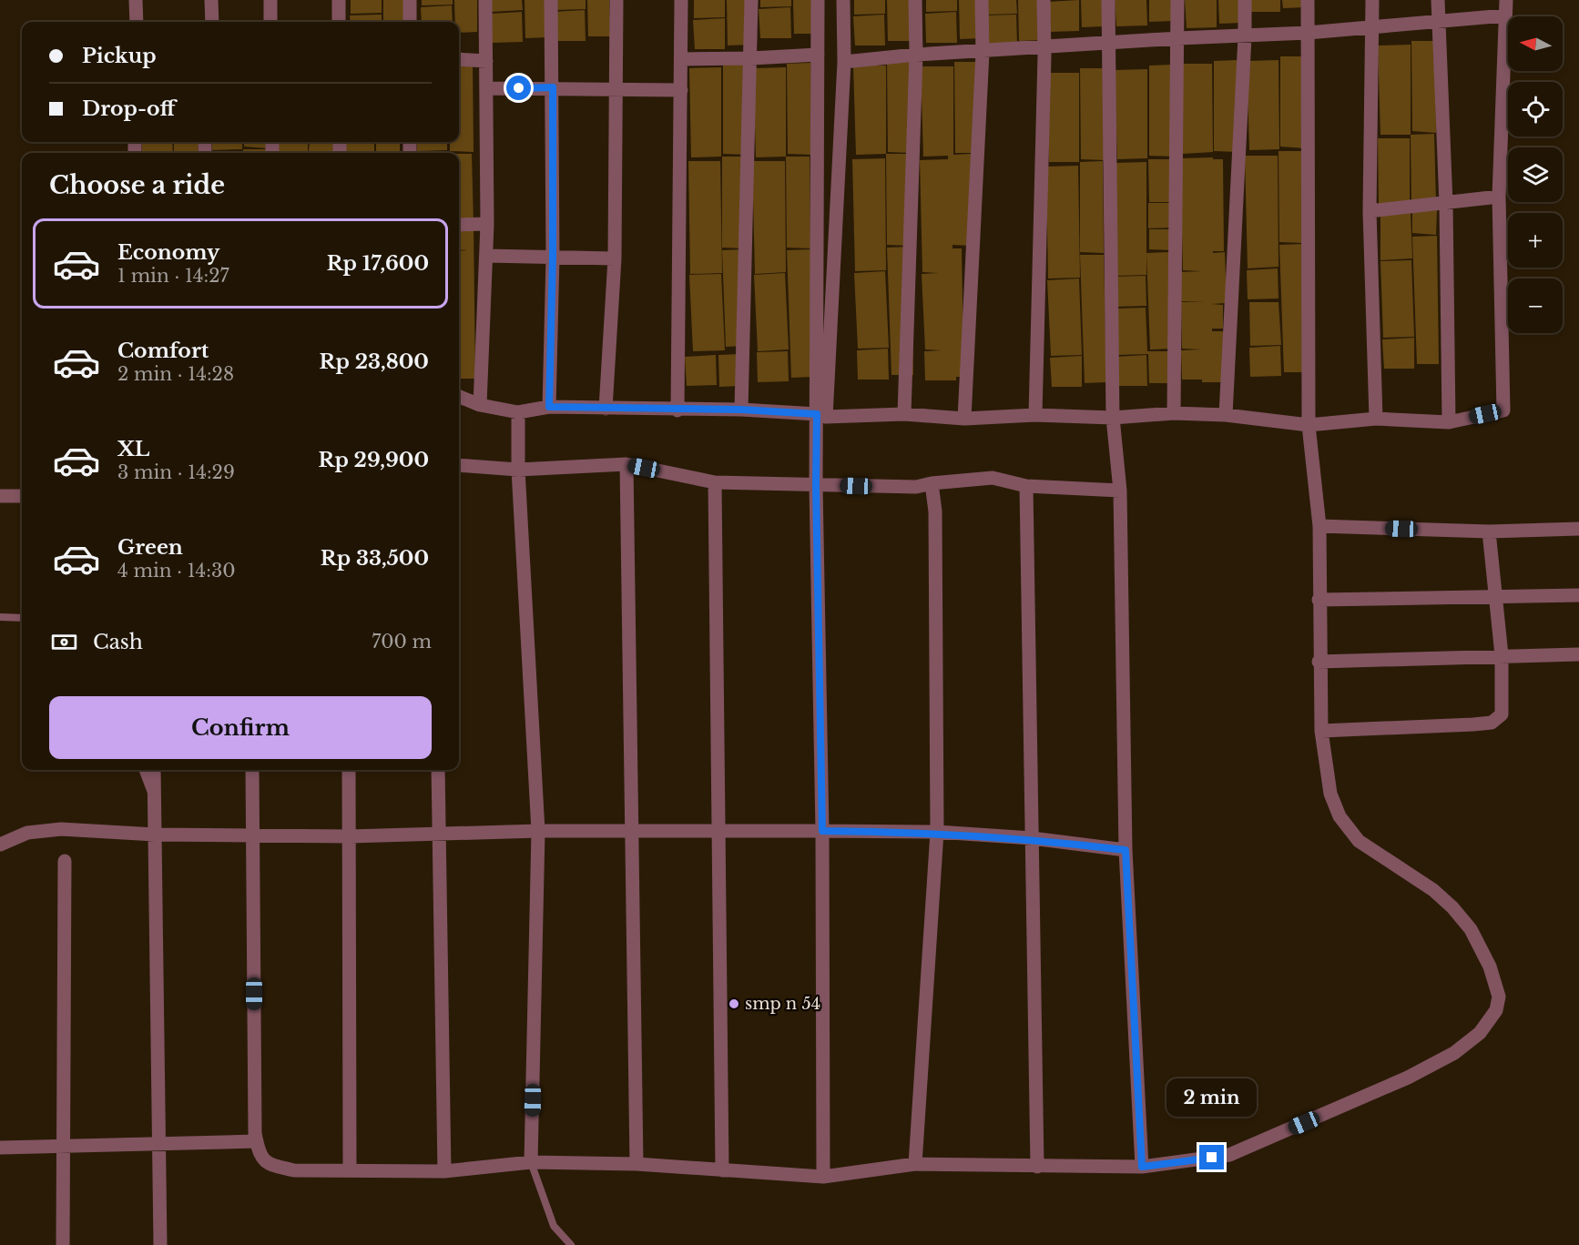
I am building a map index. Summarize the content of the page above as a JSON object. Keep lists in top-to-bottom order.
{
  "places": ["smp n 54"],
  "north": "left",
  "page": {
    "map_buttons": ["+", "−"],
    "banner": ["Pickup", "Drop-off"],
    "heading": "Choose a ride",
    "list": [
      {
        "name": "Economy",
        "note": "1 min · 14:27",
        "value": "Rp 17,600"
      },
      {
        "name": "Comfort",
        "note": "2 min · 14:28",
        "value": "Rp 23,800"
      },
      {
        "name": "XL",
        "note": "3 min · 14:29",
        "value": "Rp 29,900"
      },
      {
        "name": "Green",
        "note": "4 min · 14:30",
        "value": "Rp 33,500"
      }
    ],
    "pay": ["Cash", "700 m"],
    "buttons": "Confirm",
    "bubble": "2 min"
  }
}
